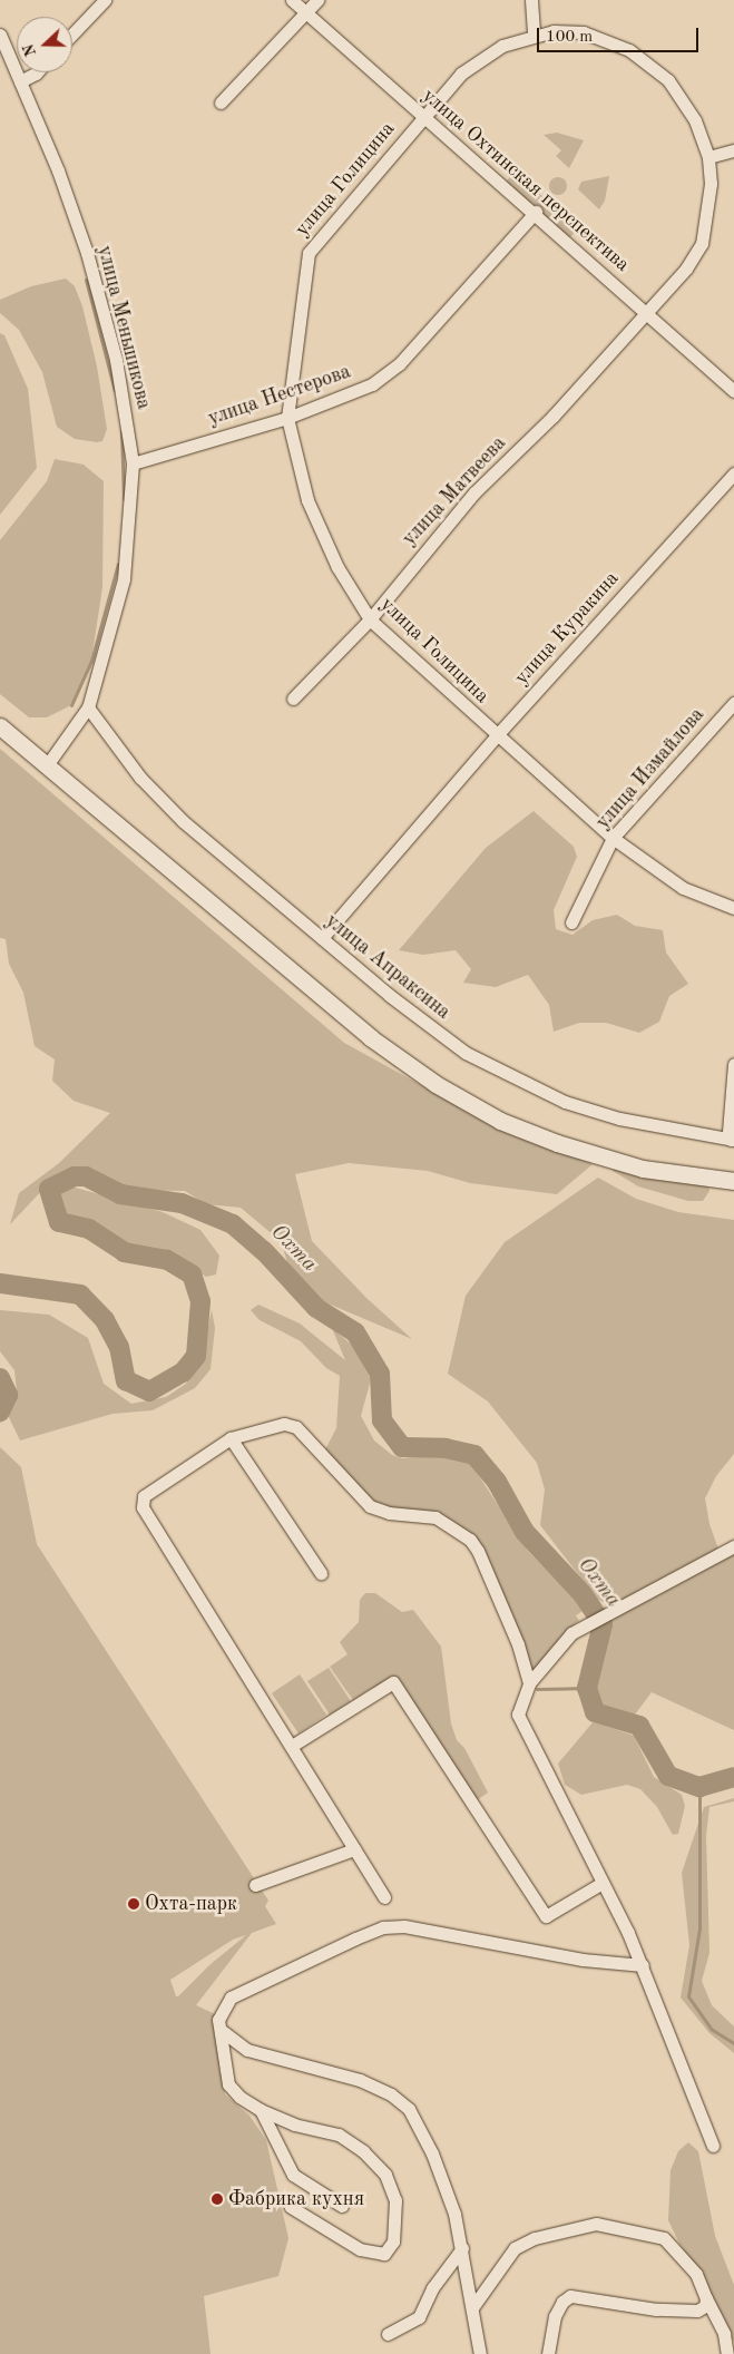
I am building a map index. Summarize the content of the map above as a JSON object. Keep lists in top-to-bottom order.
{
  "streets": {
    "street": [
      "улица Голицина",
      "улица Охтинская перспектива",
      "улица Меньшикова",
      "улица Нестерова",
      "улица Матвеева",
      "улица Куракина",
      "улица Измайлова",
      "улица Апраксина"
    ]
  },
  "crossings": [
    ["улица Голицина", "улица Охтинская перспектива"],
    ["улица Голицина", "улица Нестерова"],
    ["улица Голицина", "улица Матвеева"],
    ["улица Голицина", "улица Куракина"],
    ["улица Голицина", "улица Измайлова"],
    ["улица Охтинская перспектива", "улица Нестерова"],
    ["улица Охтинская перспектива", "улица Матвеева"],
    ["улица Меньшикова", "улица Нестерова"],
    ["улица Меньшикова", "улица Апраксина"],
    ["улица Куракина", "улица Апраксина"]
  ],
  "water": ["Охта"],
  "places": ["Охта-парк", "Фабрика кухня"],
  "scale_bar": "100 m",
  "north": "left"
}
